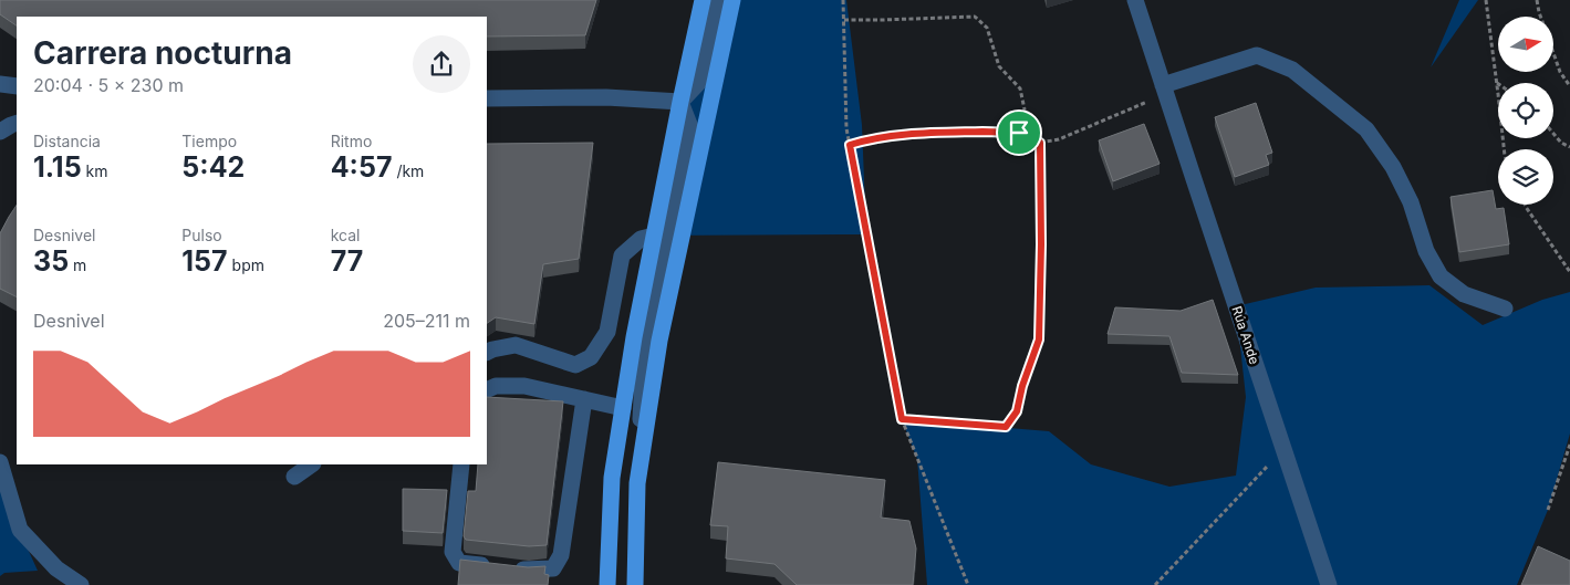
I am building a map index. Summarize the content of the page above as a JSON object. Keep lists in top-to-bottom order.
{
  "streets": {
    "street": ["Rúa Ande"]
  },
  "north": "right",
  "page": {
    "heading": ["Carrera nocturna", "20:04 · 5 × 230 m"],
    "stats": [
      ["Distancia", "1.15 km"],
      ["Tiempo", "5:42"],
      ["Ritmo", "4:57 /km"],
      ["Desnivel", "35 m"],
      ["Pulso", "157 bpm"],
      ["kcal", "77"]
    ],
    "chart": ["Desnivel", "205–211 m"]
  }
}
